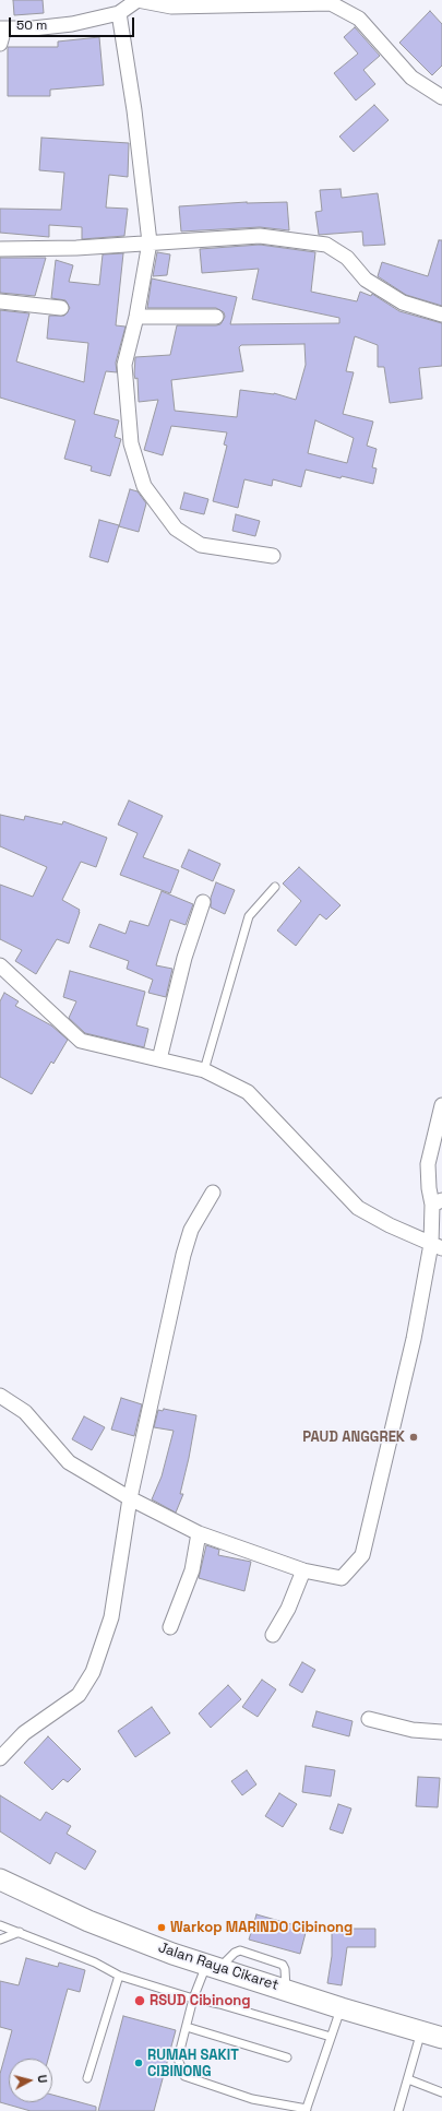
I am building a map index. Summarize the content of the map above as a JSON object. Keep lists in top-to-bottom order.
{
  "streets": {
    "main road": ["Jalan Raya Cikaret"]
  },
  "places": [
    "PAUD ANGGREK",
    "Warkop MARINDO Cibinong",
    "RSUD Cibinong",
    "RUMAH SAKIT CIBINONG"
  ],
  "scale_bar": "50 m",
  "north": "right"
}
